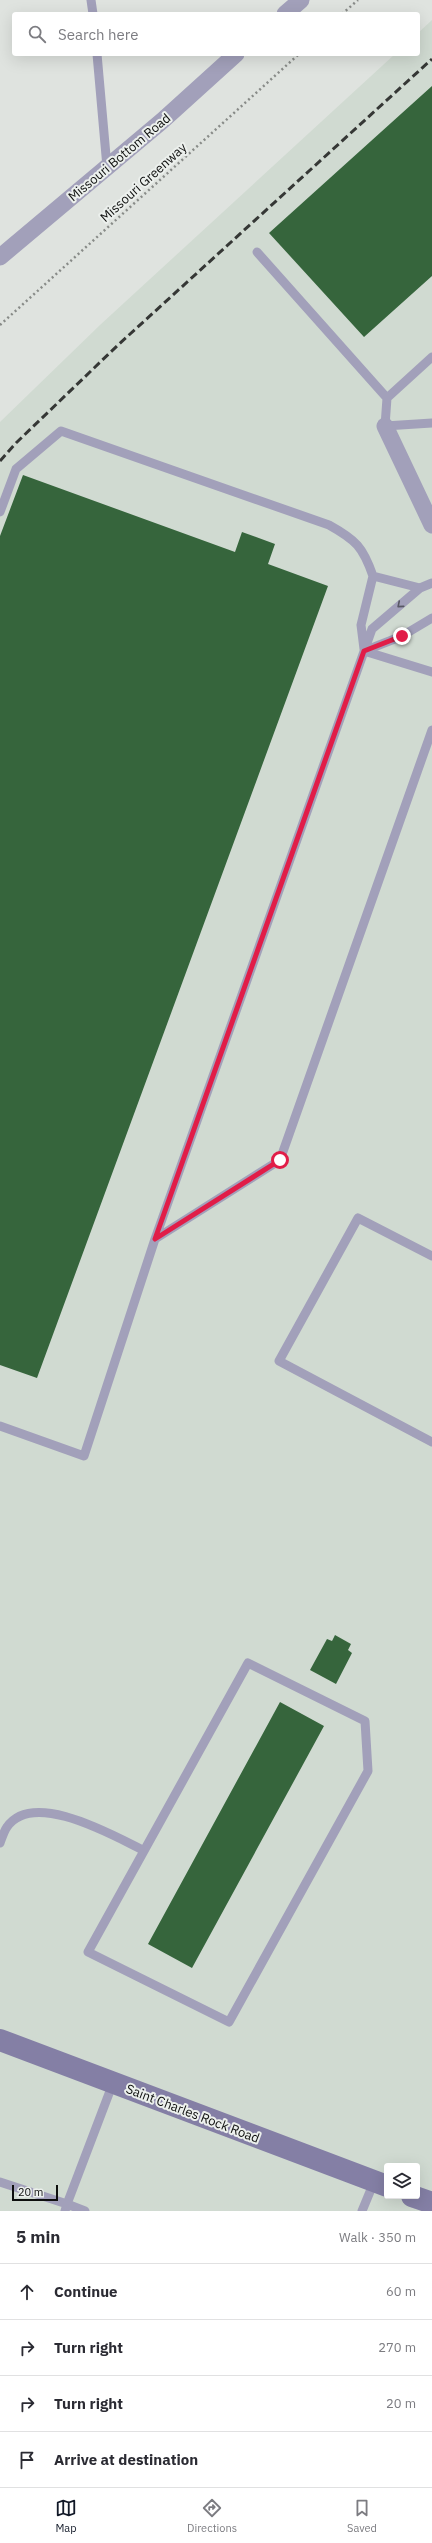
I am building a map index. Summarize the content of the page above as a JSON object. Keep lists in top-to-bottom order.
{
  "streets": {
    "street": ["Missouri Bottom Road", "Saint Charles Rock Road"],
    "path": ["Missouri Greenway"]
  },
  "scale_bar": "20 m",
  "page": {
    "search": "Search here",
    "scale": "20 m",
    "heading": ["5 min", "Walk · 350 m"],
    "list": [
      ["Continue", "60 m"],
      ["Turn right", "270 m"],
      ["Turn right", "20 m"],
      "Arrive at destination"
    ],
    "nav": ["Map", "Directions", "Saved"]
  }
}
